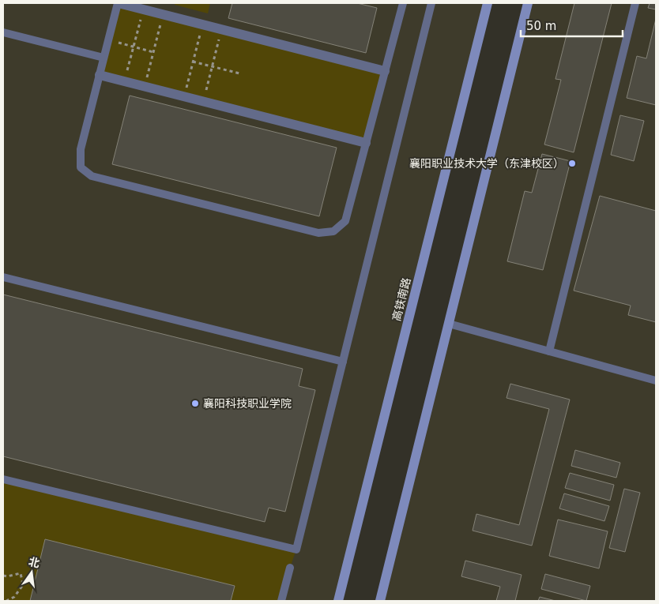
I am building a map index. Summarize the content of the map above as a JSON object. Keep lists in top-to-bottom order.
{
  "streets": {
    "main road": ["高铁南路"]
  },
  "places": ["襄阳职业技术大学（东津校区）", "襄阳科技职业学院"],
  "scale_bar": "50 m",
  "north": "top"
}
